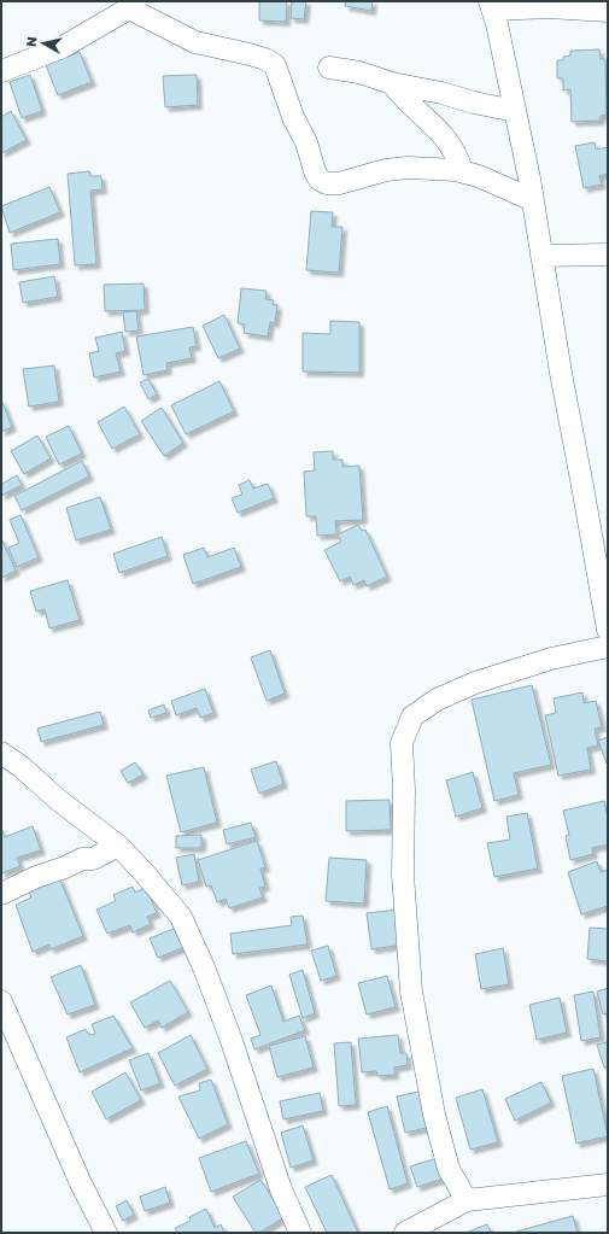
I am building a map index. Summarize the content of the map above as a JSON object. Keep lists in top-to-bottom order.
{
  "north": "left"
}
